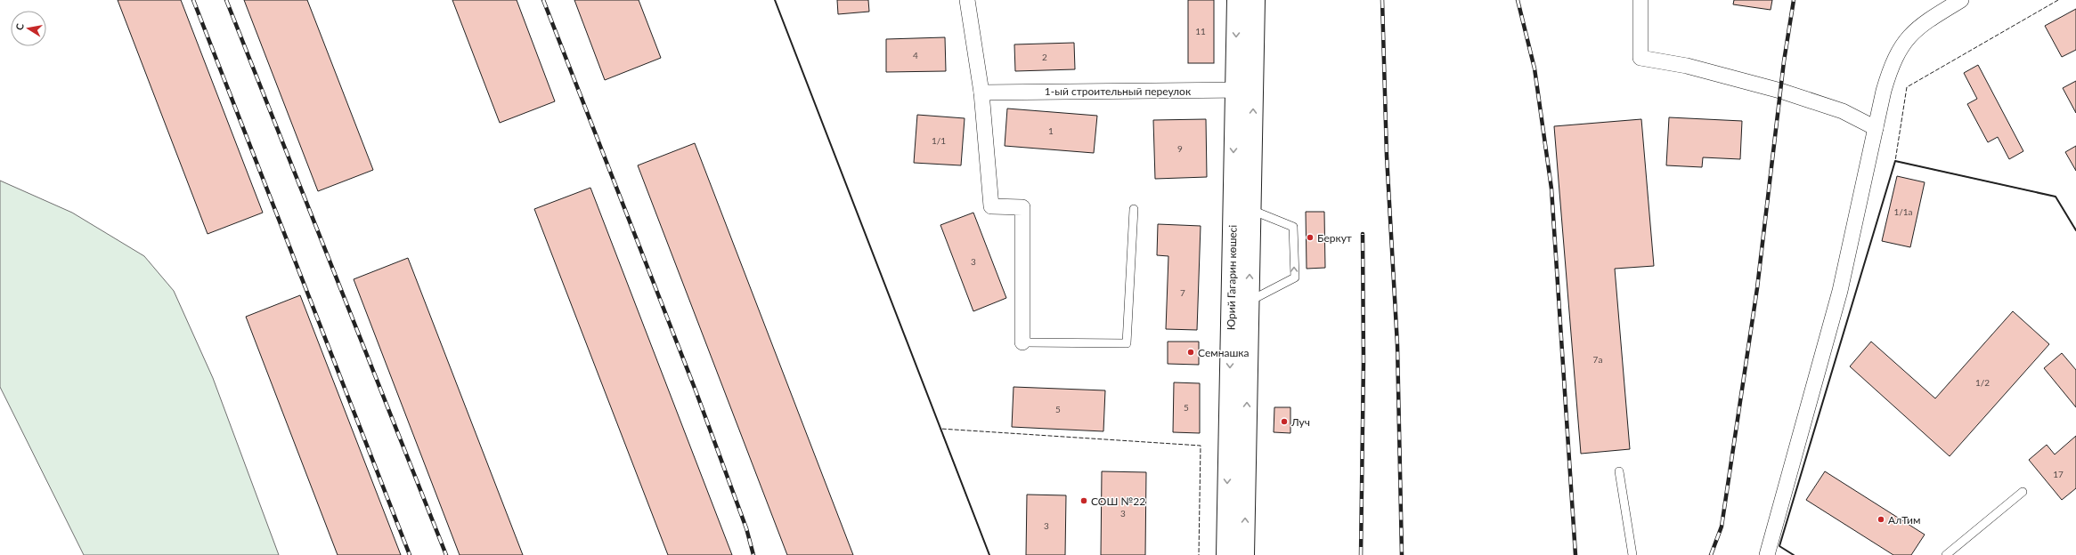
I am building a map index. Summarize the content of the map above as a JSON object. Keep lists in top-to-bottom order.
{
  "streets": {
    "main road": ["Юрий Гагарин көшесі"],
    "street": ["1-ый строительный переулок"]
  },
  "crossings": [
    ["1-ый строительный переулок", "Юрий Гагарин көшесі"]
  ],
  "places": [
    "Беркут",
    "Семнашка",
    "Луч",
    "СОШ №22",
    "АлТим"
  ],
  "house_numbers": [
    "11",
    "4",
    "2",
    "1",
    "1/1",
    "9",
    "1/1а",
    "3",
    "7",
    "7а",
    "1/2",
    "5",
    "5",
    "17",
    "3",
    "3"
  ],
  "north": "left"
}
